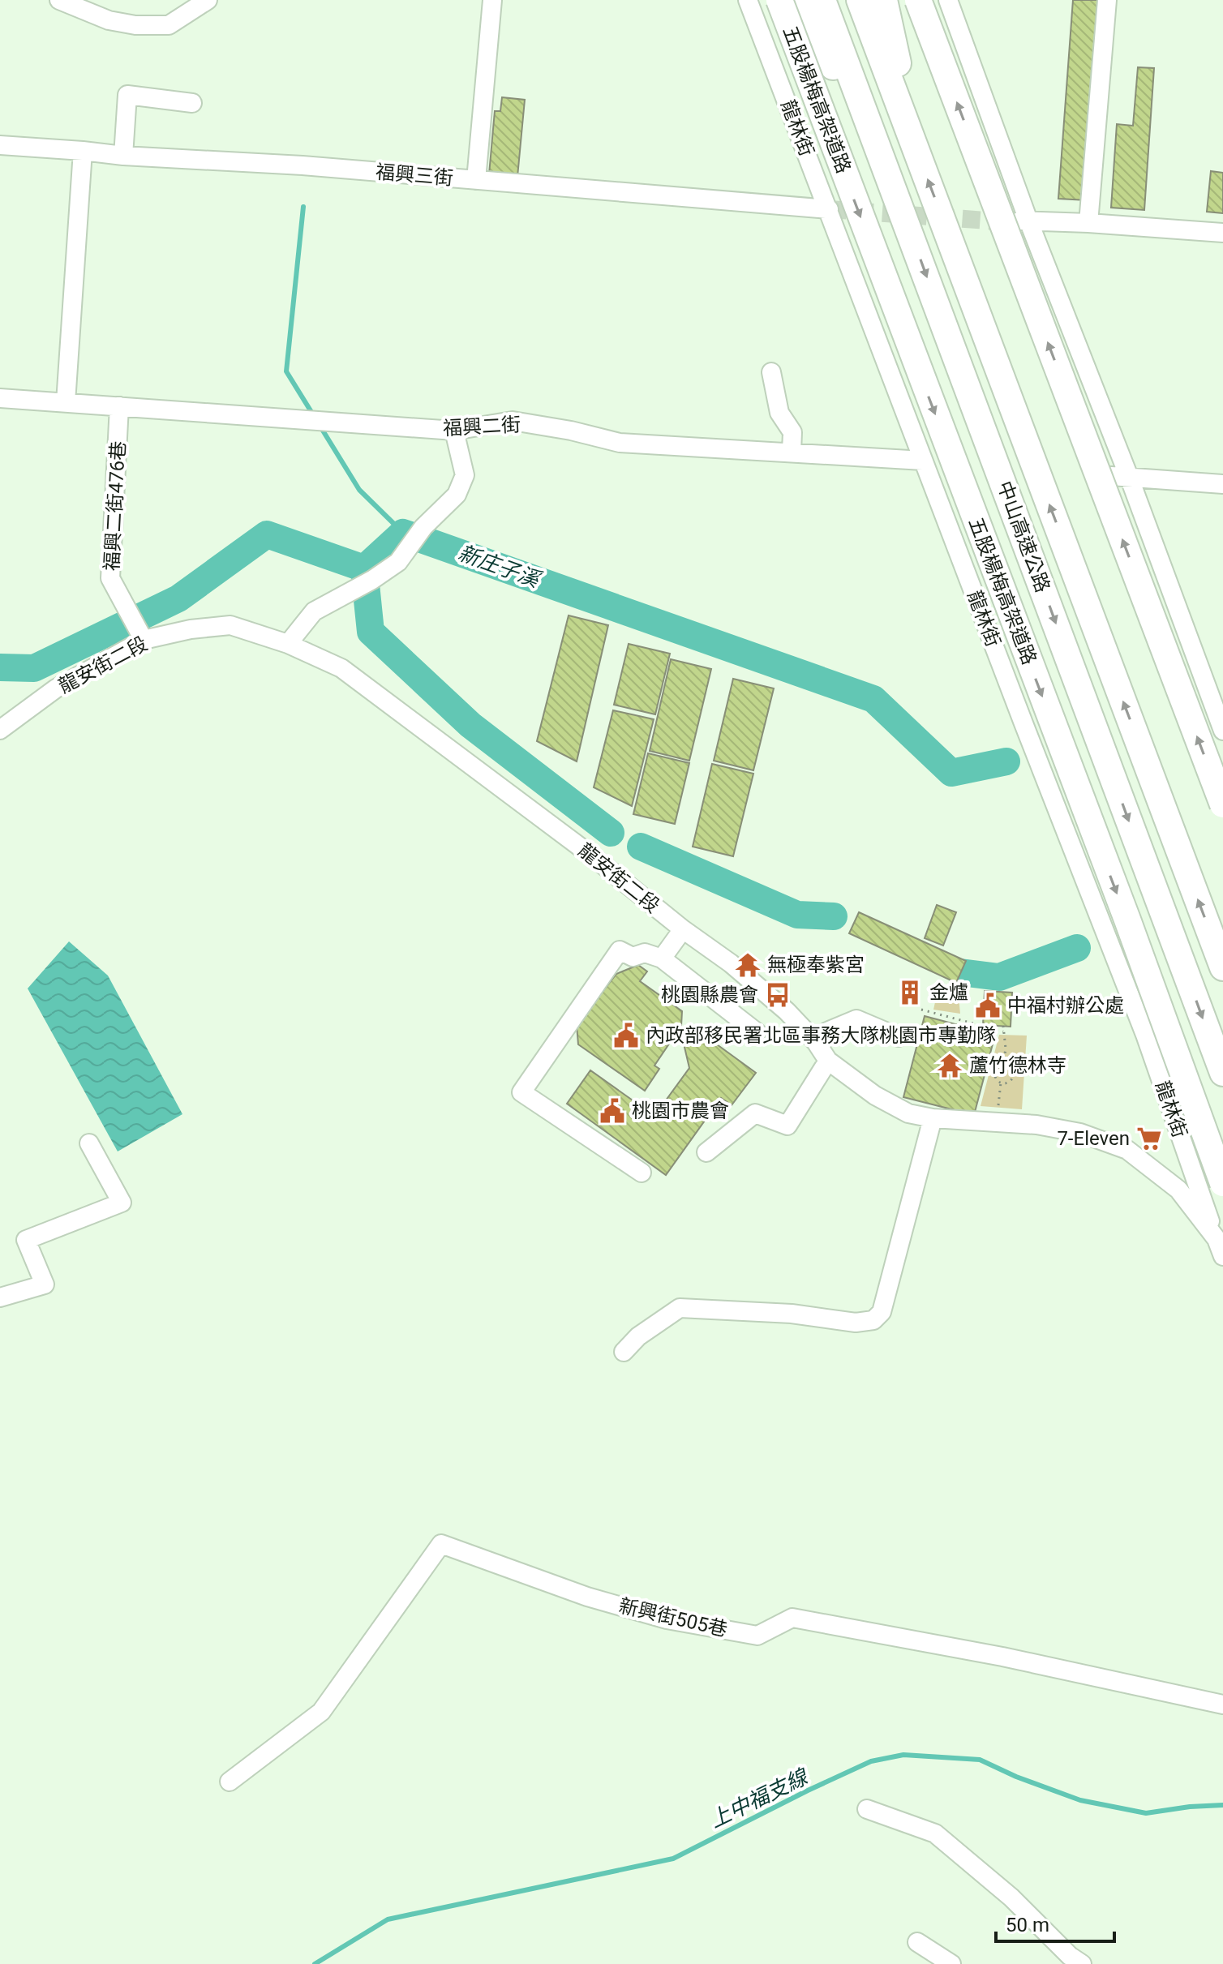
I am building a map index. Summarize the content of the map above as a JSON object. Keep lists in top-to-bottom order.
{
  "streets": {
    "highway": ["五股楊梅高架道路", "中山高速公路"],
    "street": [
      "龍林街",
      "福興三街",
      "福興二街",
      "福興二街476巷",
      "龍安街二段",
      "新興街505巷"
    ]
  },
  "crossings": [
    ["龍林街", "福興三街"],
    ["龍林街", "福興二街"],
    ["龍林街", "龍安街二段"],
    ["福興二街", "福興二街476巷"],
    ["福興二街476巷", "龍安街二段"]
  ],
  "water": ["新庄子溪", "上中福支線"],
  "places": {
    "temple": ["無極奉紫宮", "蘆竹德林寺"],
    "building": ["金爐"],
    "bus stop": ["桃園縣農會"],
    "public building": ["中福村辦公處", "內政部移民署北區事務大隊桃園市專勤隊", "桃園市農會"],
    "supermarket": ["7-Eleven"]
  },
  "scale_bar": "50 m"
}
